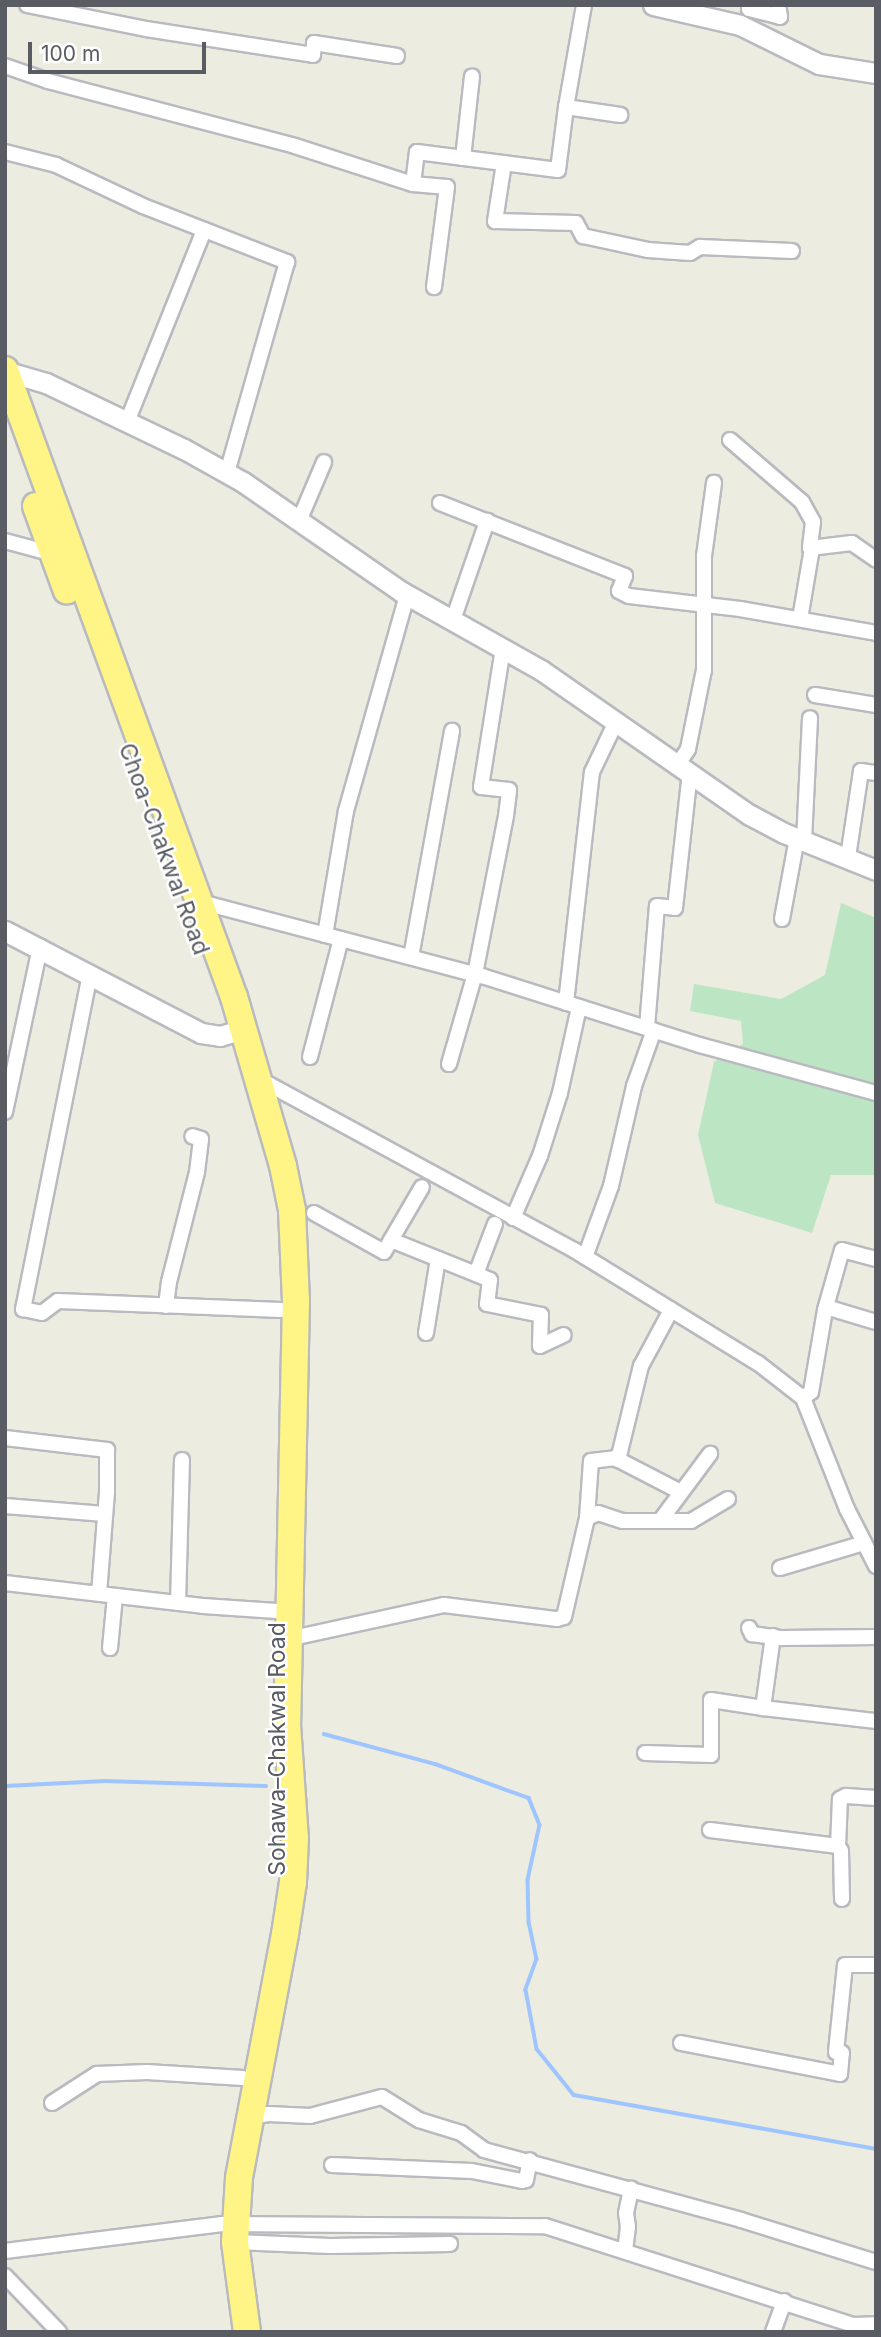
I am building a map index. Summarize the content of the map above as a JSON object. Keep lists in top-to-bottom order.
{
  "streets": {
    "highway": ["Choa-Chakwal Road", "Sohawa–Chakwal Road"]
  },
  "crossings": [
    ["Choa-Chakwal Road", "Sohawa–Chakwal Road"]
  ],
  "scale_bar": "100 m"
}
